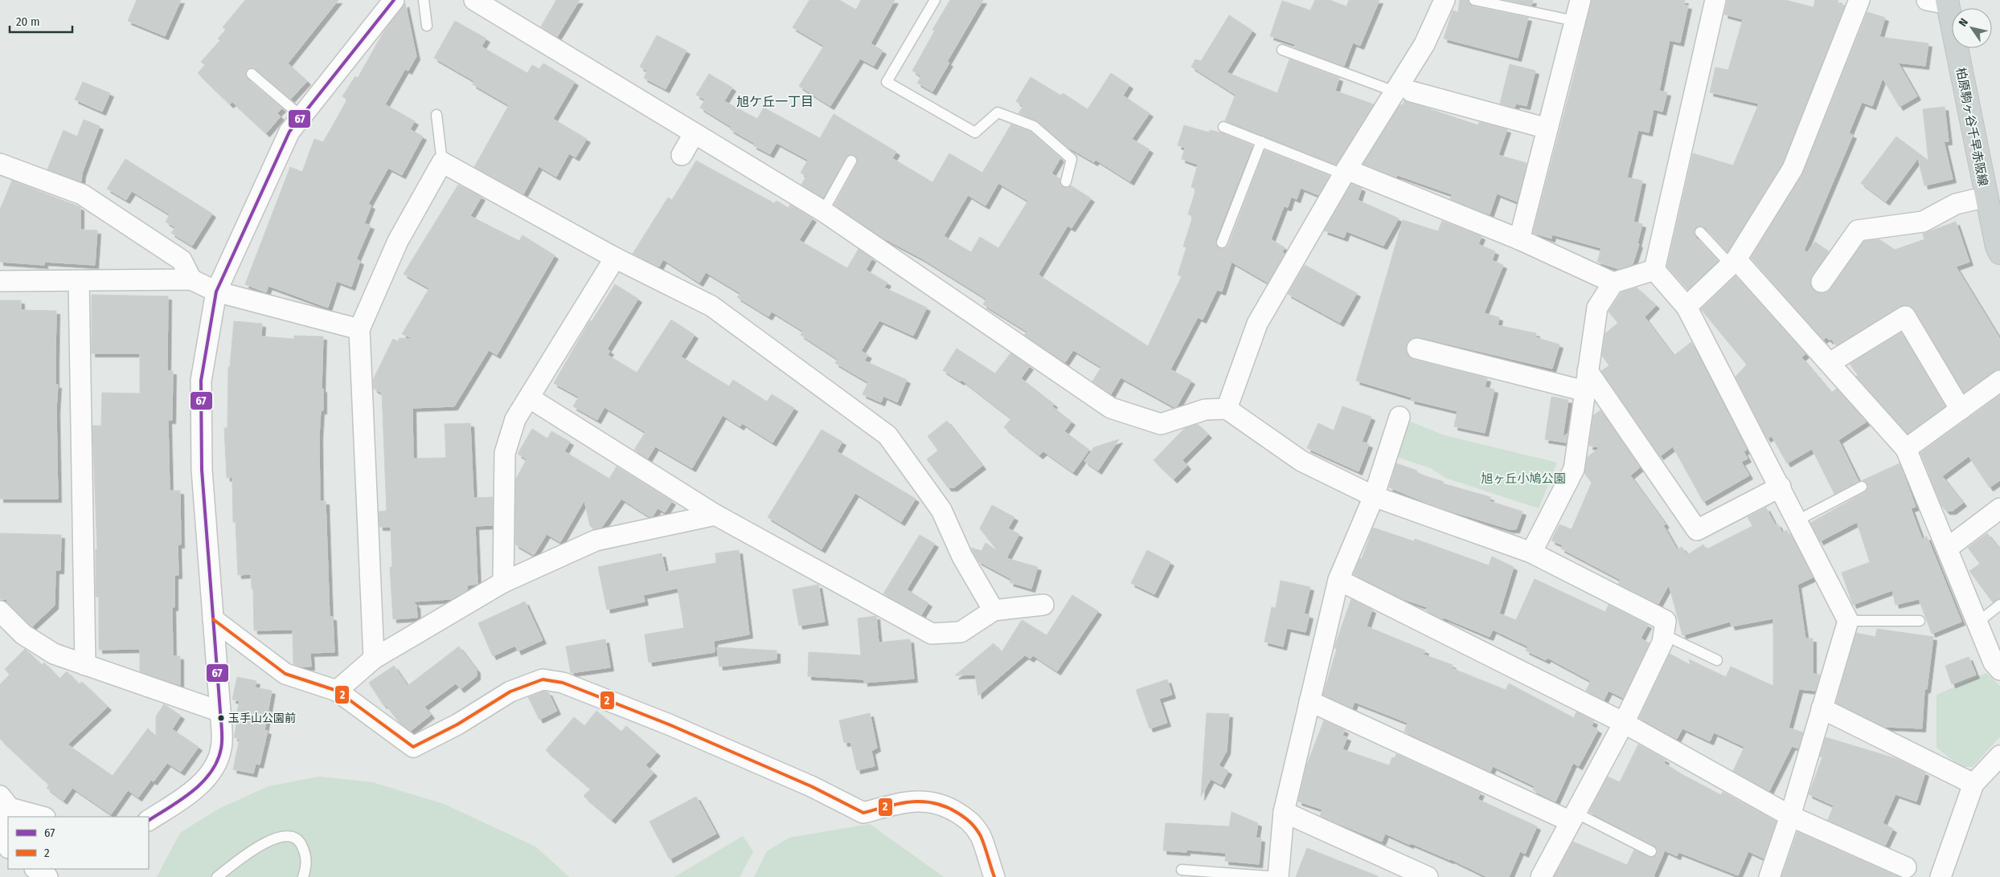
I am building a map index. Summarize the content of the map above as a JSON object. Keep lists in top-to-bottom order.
{
  "streets": {
    "main road": ["柏原駒ヶ谷千早赤阪線"]
  },
  "districts": ["旭ケ丘一丁目"],
  "parks": ["旭ヶ丘小鳩公園"],
  "places": ["玉手山公園前"],
  "lines": ["transit line 67", "transit line 2"],
  "legend": ["67", "2"],
  "scale_bar": "20 m",
  "north": "top left"
}
